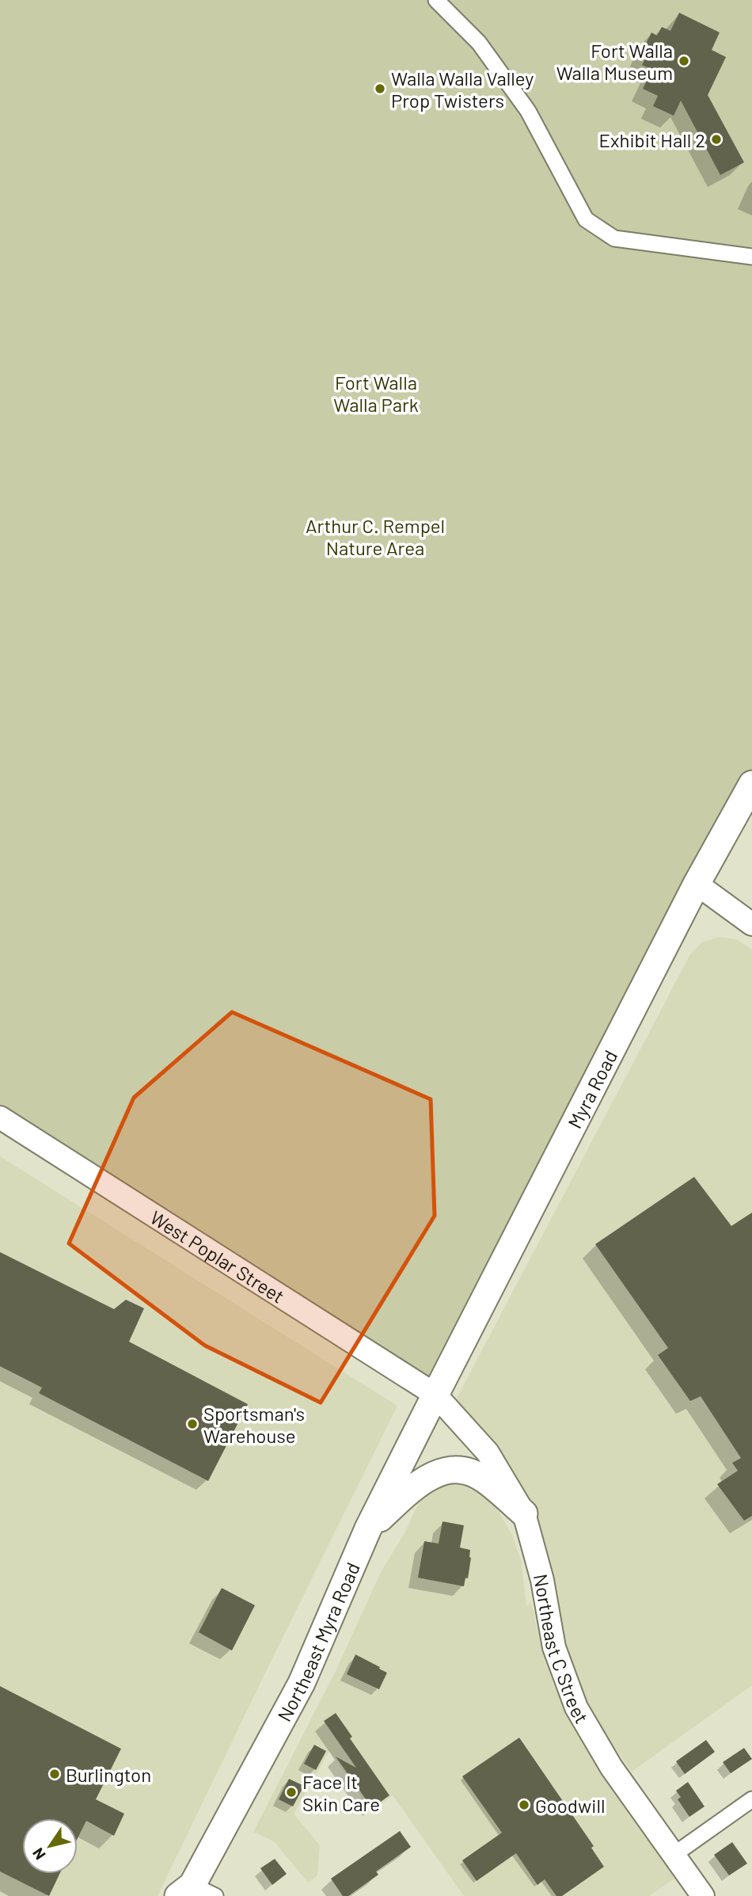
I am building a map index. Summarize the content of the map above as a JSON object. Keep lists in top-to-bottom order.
{
  "streets": {
    "highway": ["Myra Road", "Northeast Myra Road"],
    "main road": ["West Poplar Street", "Northeast C Street"]
  },
  "crossings": [
    ["Myra Road", "West Poplar Street"],
    ["Myra Road", "Northeast Myra Road"],
    ["Myra Road", "Northeast C Street"],
    ["West Poplar Street", "Northeast Myra Road"],
    ["West Poplar Street", "Northeast C Street"],
    ["Northeast Myra Road", "Northeast C Street"]
  ],
  "parks": ["Fort Walla Walla Park", "Arthur C. Rempel Nature Area"],
  "places": [
    "Fort Walla Walla Museum",
    "Walla Walla Valley Prop Twisters",
    "Exhibit Hall 2",
    "Sportsman's Warehouse",
    "Burlington",
    "Face It Skin Care",
    "Goodwill"
  ],
  "north": "bottom left"
}
